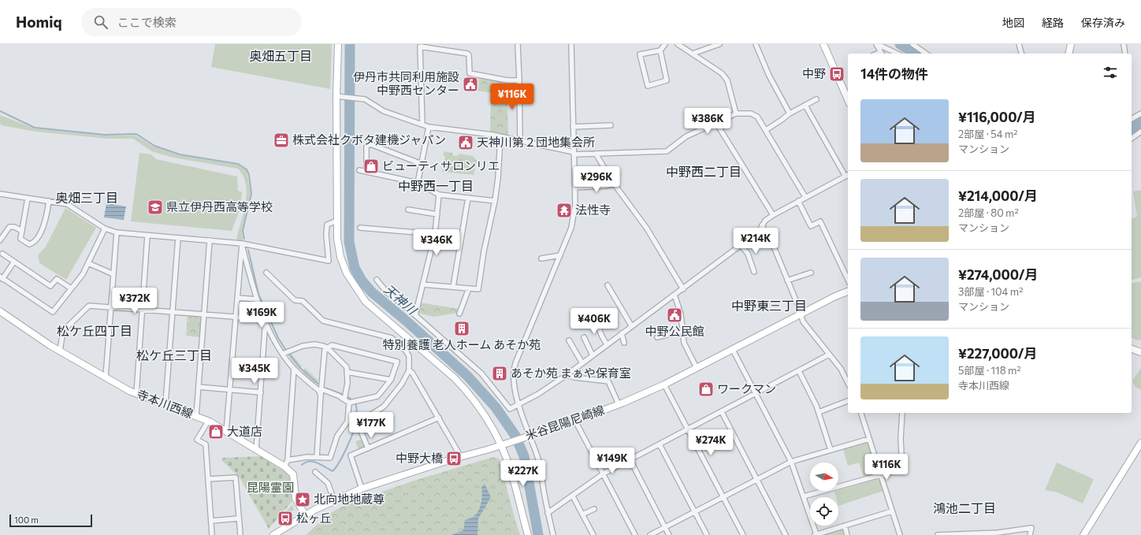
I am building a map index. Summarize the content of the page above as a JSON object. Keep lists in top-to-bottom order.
{
  "streets": {
    "main road": ["寺本川西線", "米谷昆陽尼崎線"]
  },
  "crossings": [
    ["寺本川西線", "米谷昆陽尼崎線"]
  ],
  "districts": [
    "奥畑五丁目",
    "中野西二丁目",
    "中野西一丁目",
    "奥畑三丁目",
    "中野東三丁目",
    "松ケ丘四丁目",
    "松ケ丘三丁目",
    "鴻池二丁目"
  ],
  "water": ["天神川"],
  "parks": ["昆陽霊園"],
  "places": {
    "bus stop": ["中野", "中野大橋", "松ヶ丘"],
    "public building": ["伊丹市共同利用施設 中野西センター", "天神川第２団地集会所", "中野公民館"],
    "office": ["株式会社クボタ建機ジャパン"],
    "shop": ["ビューティサロンリエ", "ワークマン", "大道店"],
    "school or university": ["県立伊丹西高等学校"],
    "temple": ["法性寺"],
    "building": ["特別養護 老人ホーム あそか苑", "あそか苑 まぁや保育室"],
    "place": ["北向地地蔵尊"]
  },
  "scale_bar": "100 m",
  "north": "right",
  "page": {
    "header": "Homiq",
    "search": "ここで検索",
    "nav": ["地図", "経路", "保存済み"],
    "heading": "14件の物件",
    "price": [
      "¥116K",
      "¥386K",
      "¥296K",
      "¥214K",
      "¥346K",
      "¥372K",
      "¥169K",
      "¥406K",
      "¥345K",
      "¥177K",
      "¥274K",
      "¥149K",
      "¥116K",
      "¥227K"
    ],
    "list": [
      {
        "name": "¥116,000/月",
        "note": "2部屋 · 54 m² · マンション"
      },
      {
        "name": "¥214,000/月",
        "note": "2部屋 · 80 m² · マンション"
      },
      {
        "name": "¥274,000/月",
        "note": "3部屋 · 104 m² · マンション"
      },
      {
        "name": "¥227,000/月",
        "note": "5部屋 · 118 m² · 寺本川西線"
      }
    ],
    "scale": "100 m"
  }
}
